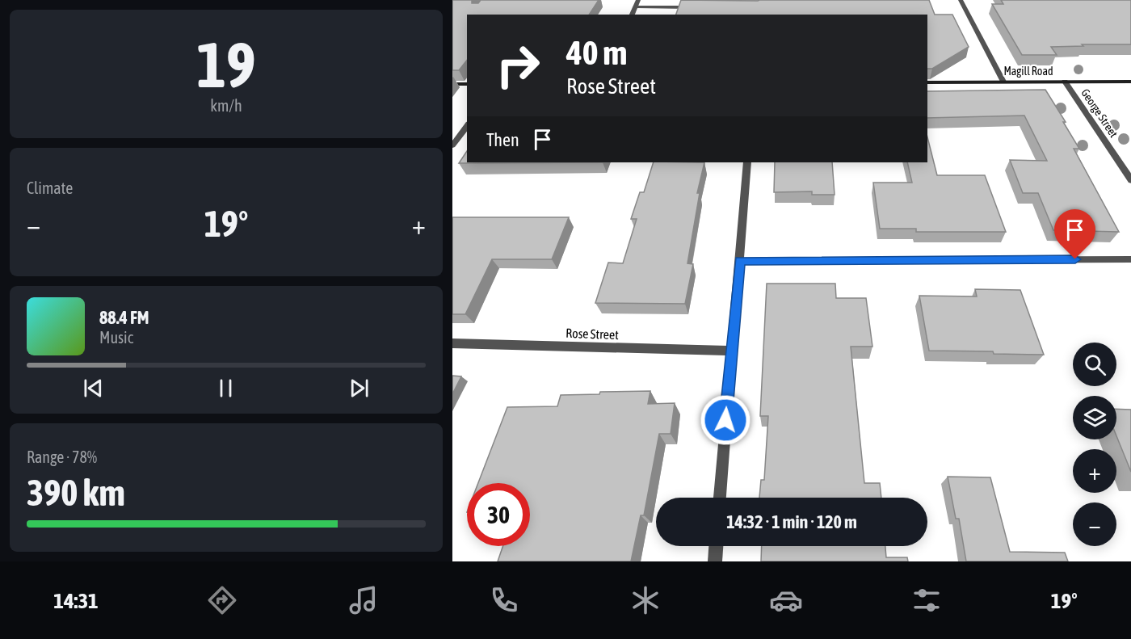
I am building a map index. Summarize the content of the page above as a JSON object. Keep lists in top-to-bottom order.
{
  "streets": {
    "main road": ["Magill Road"],
    "street": ["George Street", "Rose Street"]
  },
  "crossings": [
    ["Magill Road", "George Street"]
  ],
  "page": {
    "tile": [
      ["19", "km/h"],
      "Climate",
      ["Range · 78%", "390 km"]
    ],
    "turn": ["40 m", "Rose Street"],
    "then": "Then",
    "heat": ["−", "19°", "+"],
    "song": ["88.4 FM", "Music"],
    "map_buttons": ["+", "−"],
    "limit": "30",
    "trip": "14:32 · 1 min · 120 m",
    "tabs": ["14:31", "19°"]
  }
}
